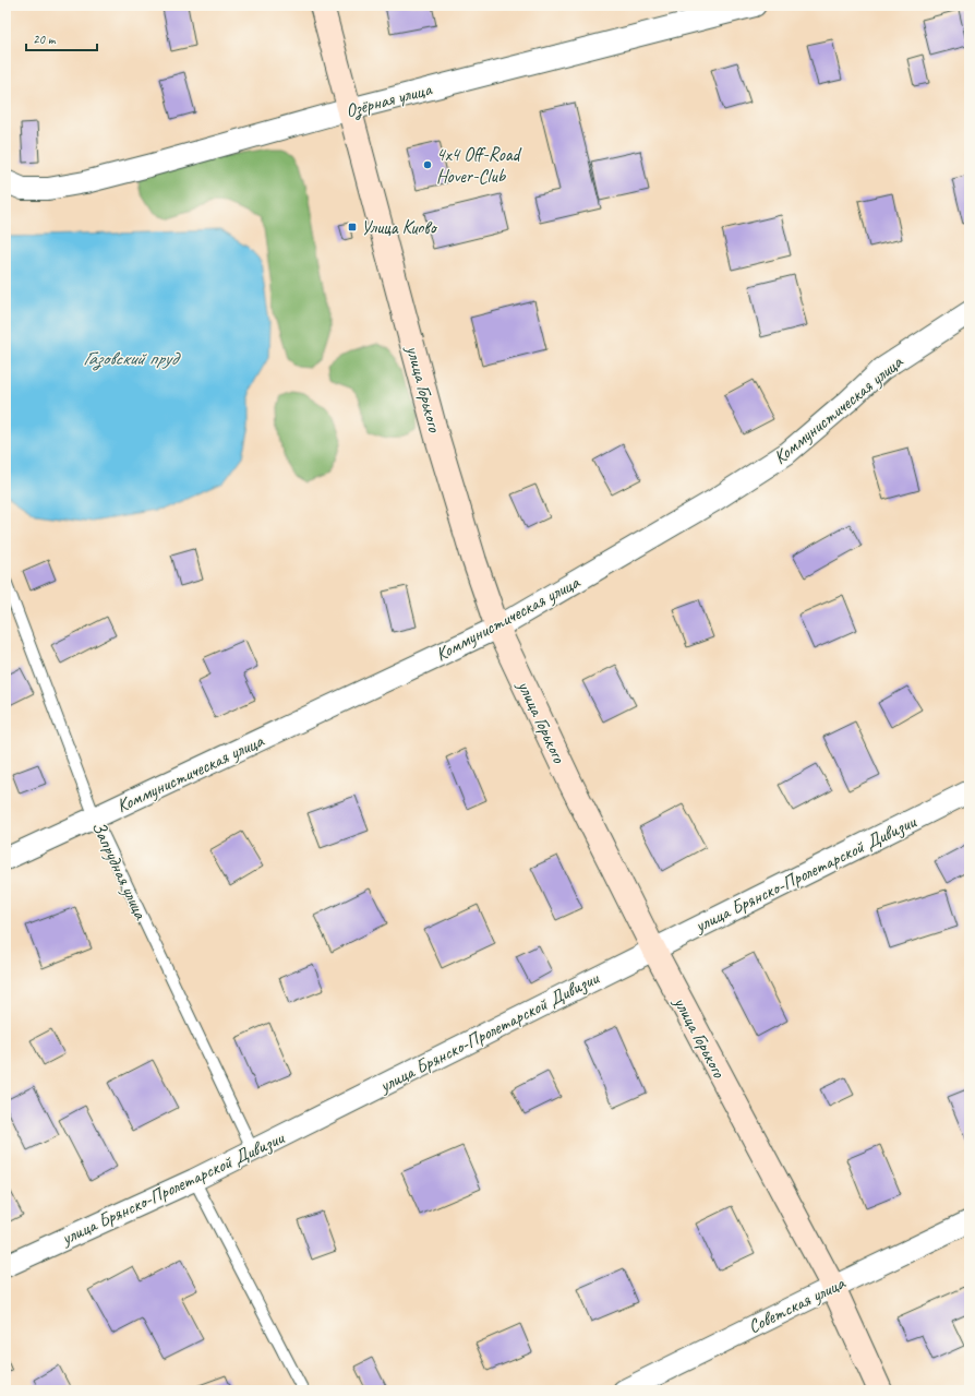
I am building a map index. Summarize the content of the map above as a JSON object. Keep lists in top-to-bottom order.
{
  "streets": {
    "street": [
      "Озёрная улица",
      "улица Горького",
      "Коммунистическая улица",
      "улица Брянско-Пролетарской Дивизии",
      "Советская улица"
    ],
    "lane": ["Запрудная улица"]
  },
  "crossings": [
    ["Озёрная улица", "улица Горького"],
    ["улица Горького", "Коммунистическая улица"],
    ["улица Горького", "улица Брянско-Пролетарской Дивизии"],
    ["улица Горького", "Советская улица"],
    ["Коммунистическая улица", "Запрудная улица"],
    ["Запрудная улица", "улица Брянско-Пролетарской Дивизии"]
  ],
  "water": ["Газовский пруд"],
  "places": {
    "other": ["4x4 Off-Road Hover-Club"],
    "transit": ["Улица Киово"]
  },
  "scale_bar": "20 m"
}
